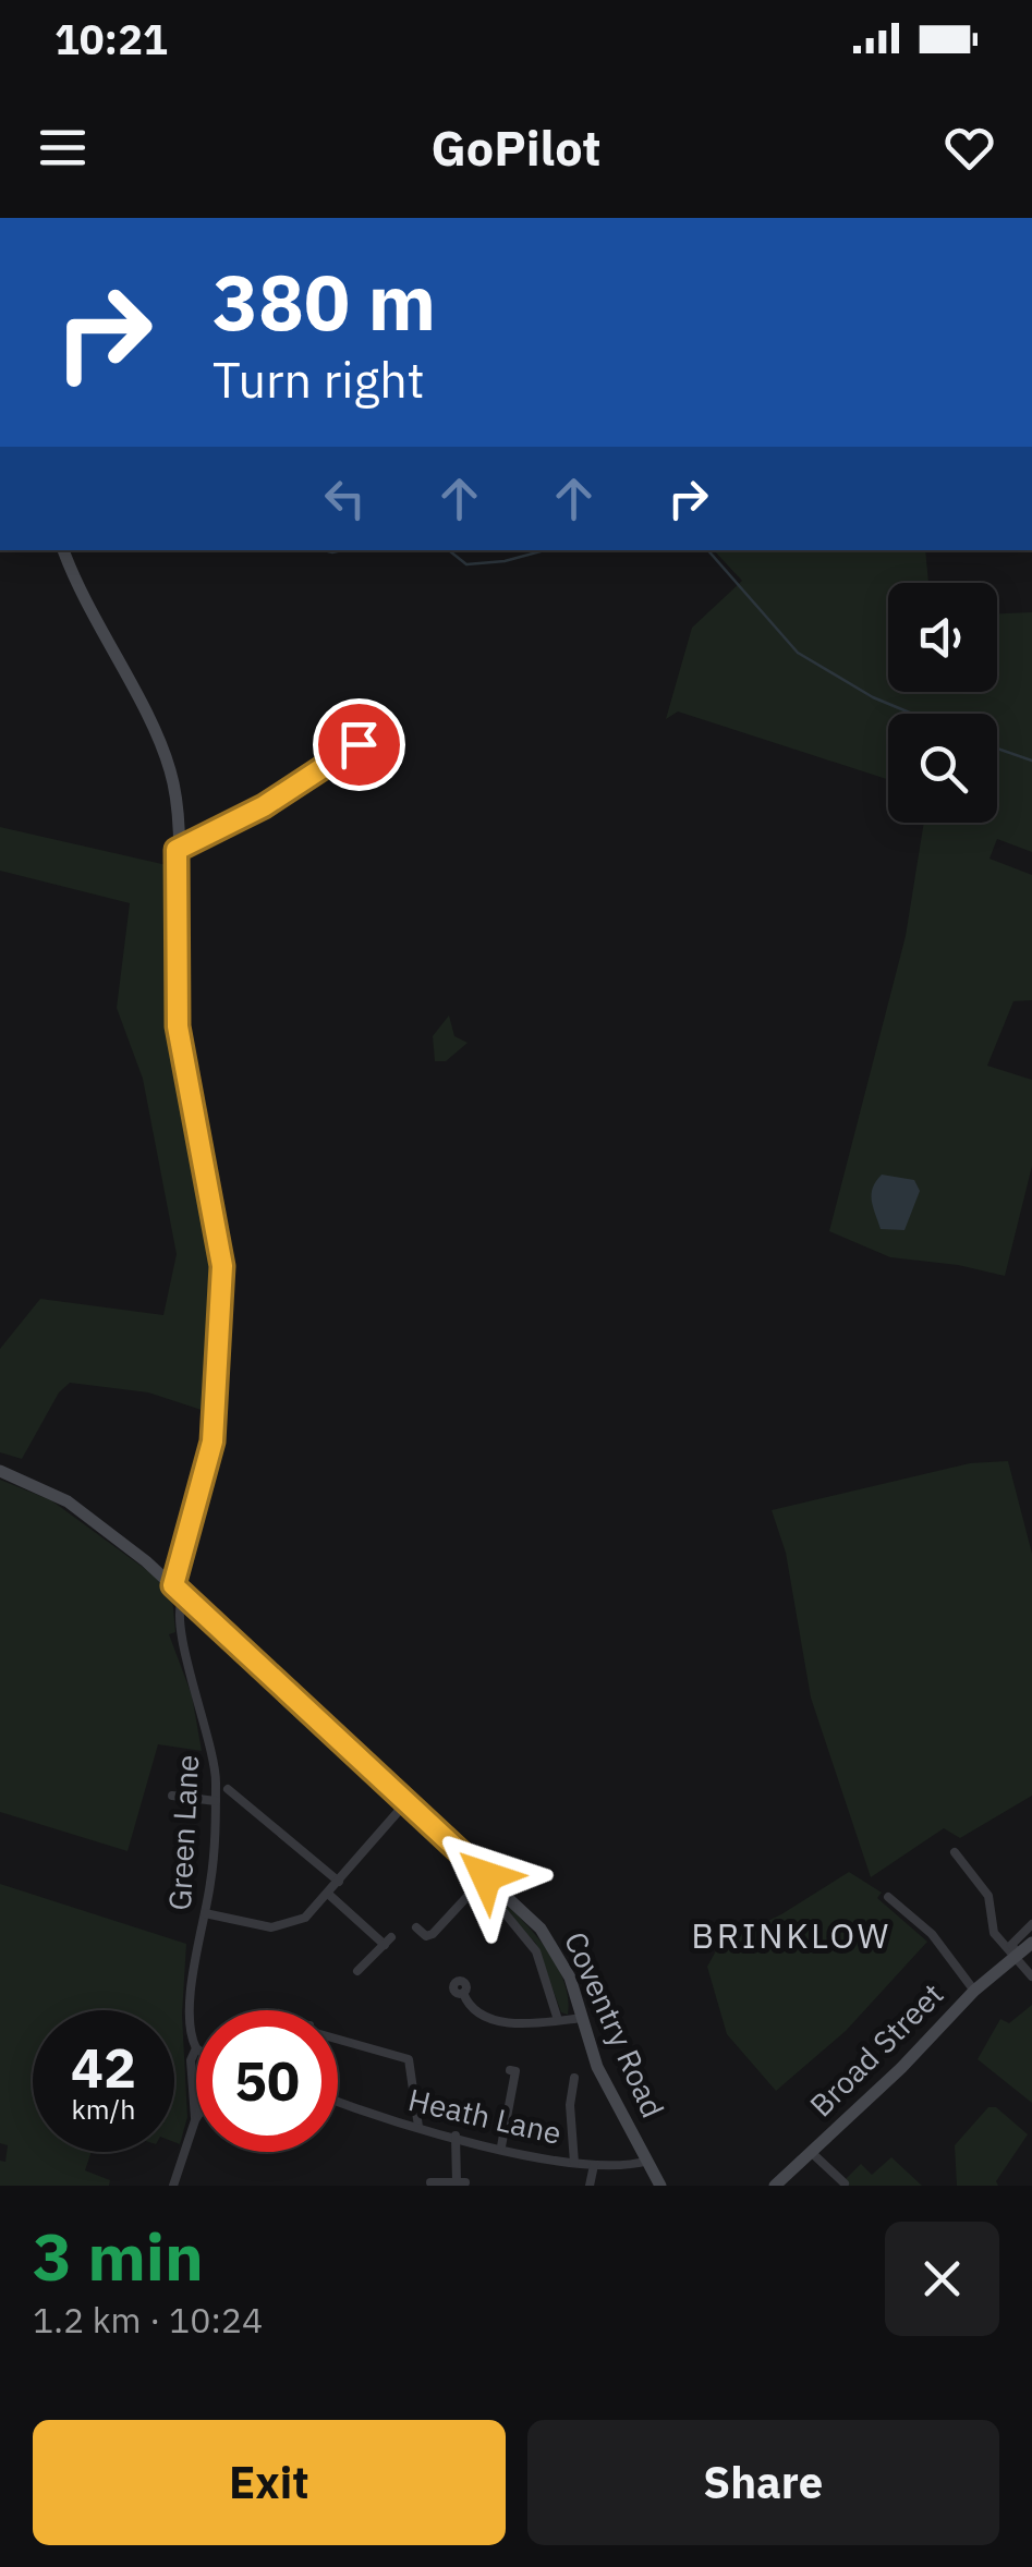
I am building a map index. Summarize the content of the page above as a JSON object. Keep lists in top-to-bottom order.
{
  "streets": {
    "main road": ["Coventry Road", "Broad Street"],
    "street": ["Green Lane", "Heath Lane"]
  },
  "crossings": [
    ["Green Lane", "Coventry Road"],
    ["Coventry Road", "Heath Lane"]
  ],
  "districts": ["BRINKLOW"],
  "page": {
    "status": "10:21",
    "header": "GoPilot",
    "turn": ["380 m", "Turn right"],
    "speed": "42 km/h",
    "limit": "50",
    "heading": ["3 min", "1.2 km · 10:24"],
    "buttons": ["Exit", "Share"]
  }
}
